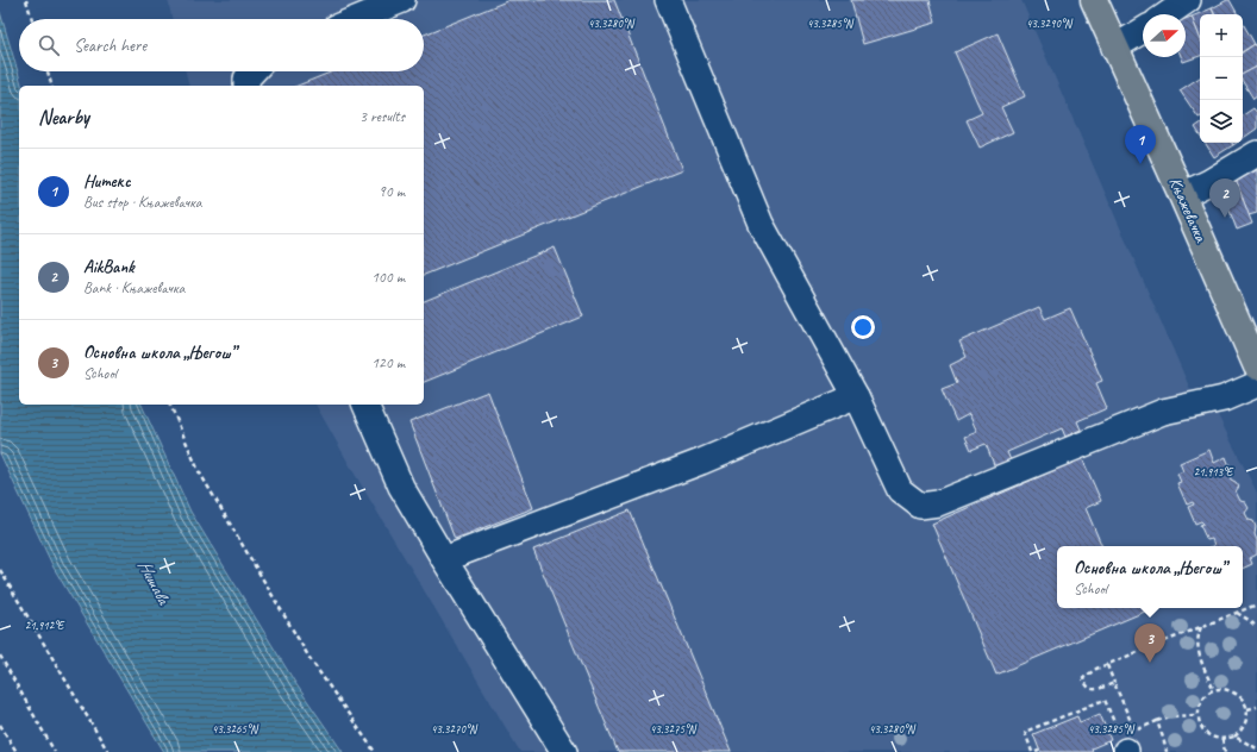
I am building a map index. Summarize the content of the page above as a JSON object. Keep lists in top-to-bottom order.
{
  "streets": {
    "main road": ["Књажевачка"]
  },
  "water": ["Нишава"],
  "north": "right",
  "page": {
    "map_buttons": ["+", "−"],
    "search": "Search here",
    "heading": ["Nearby", "3 results"],
    "pins": ["1", "2", "3"],
    "list": [
      {
        "mark": "1",
        "name": "Нитекс",
        "note": "Bus stop · Књажевачка",
        "value": "90 m"
      },
      {
        "mark": "2",
        "name": "AikBank",
        "note": "Bank · Књажевачка",
        "value": "100 m"
      },
      {
        "mark": "3",
        "name": "Основна школа „Његош”",
        "note": "School",
        "value": "120 m"
      }
    ],
    "popup": ["Основна школа „Његош”", "School"]
  },
  "coordinates": [
    "43.3280°N",
    "43.3285°N",
    "43.3290°N",
    "21.913°E",
    "21.912°E",
    "43.3265°N",
    "43.3270°N",
    "43.3275°N"
  ]
}
